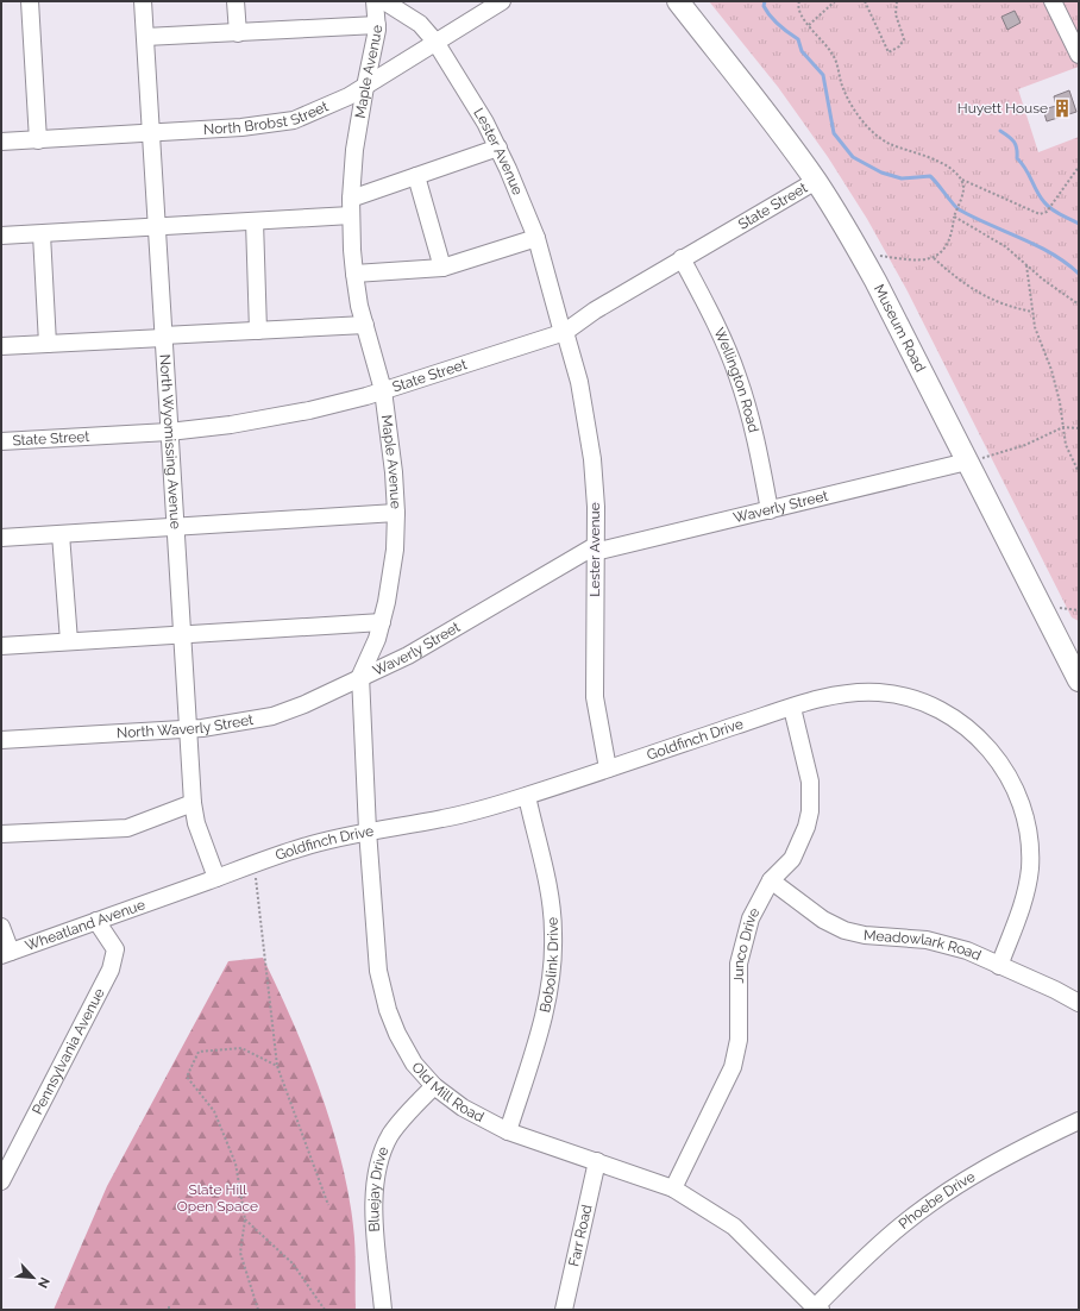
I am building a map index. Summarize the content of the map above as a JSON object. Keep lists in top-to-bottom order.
{
  "streets": {
    "main road": ["Museum Road"],
    "street": [
      "Maple Avenue",
      "North Brobst Street",
      "Lester Avenue",
      "State Street",
      "Wellington Road",
      "North Wyomissing Avenue",
      "Waverly Street",
      "North Waverly Street",
      "Goldfinch Drive",
      "Wheatland Avenue",
      "Junco Drive",
      "Meadowlark Road",
      "Bobolink Drive",
      "Pennsylvania Avenue",
      "Old Mill Road",
      "Bluejay Drive",
      "Phoebe Drive",
      "Farr Road"
    ]
  },
  "crossings": [
    ["Maple Avenue", "North Brobst Street"],
    ["Maple Avenue", "State Street"],
    ["Maple Avenue", "Waverly Street"],
    ["Maple Avenue", "North Waverly Street"],
    ["Maple Avenue", "Old Mill Road"],
    ["North Brobst Street", "Lester Avenue"],
    ["North Brobst Street", "North Wyomissing Avenue"],
    ["Lester Avenue", "State Street"],
    ["Lester Avenue", "Waverly Street"],
    ["Lester Avenue", "Goldfinch Drive"],
    ["State Street", "Museum Road"],
    ["State Street", "Wellington Road"],
    ["State Street", "North Wyomissing Avenue"],
    ["Museum Road", "Waverly Street"],
    ["Wellington Road", "Waverly Street"],
    ["North Wyomissing Avenue", "North Waverly Street"],
    ["North Wyomissing Avenue", "Goldfinch Drive"],
    ["Waverly Street", "North Waverly Street"],
    ["Waverly Street", "Old Mill Road"],
    ["North Waverly Street", "Old Mill Road"],
    ["Goldfinch Drive", "Wheatland Avenue"],
    ["Goldfinch Drive", "Junco Drive"],
    ["Goldfinch Drive", "Meadowlark Road"],
    ["Goldfinch Drive", "Bobolink Drive"],
    ["Goldfinch Drive", "Old Mill Road"],
    ["Wheatland Avenue", "Pennsylvania Avenue"],
    ["Junco Drive", "Meadowlark Road"],
    ["Junco Drive", "Old Mill Road"],
    ["Bobolink Drive", "Old Mill Road"],
    ["Old Mill Road", "Bluejay Drive"],
    ["Old Mill Road", "Phoebe Drive"],
    ["Old Mill Road", "Farr Road"]
  ],
  "parks": ["Slate Hill Open Space"],
  "places": {
    "building": ["Huyett House"]
  },
  "north": "bottom right"
}
